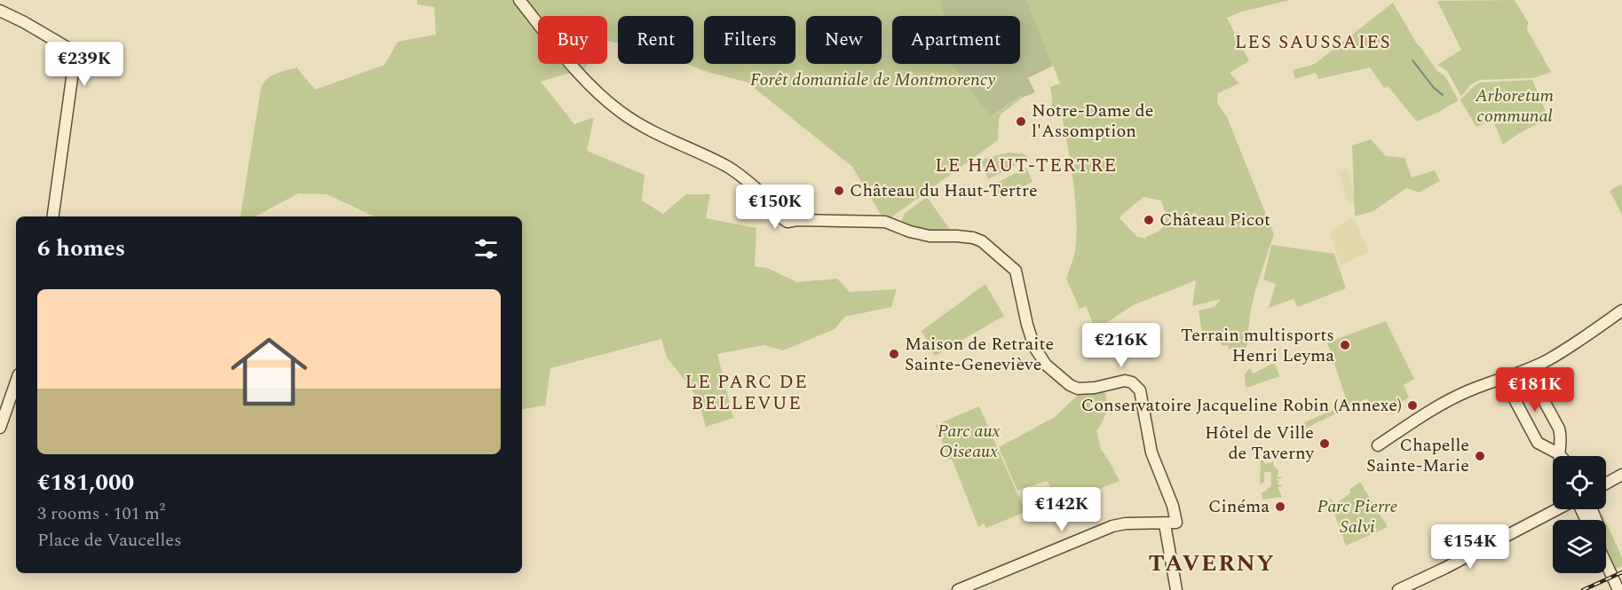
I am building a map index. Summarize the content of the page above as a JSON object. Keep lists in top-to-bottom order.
{
  "districts": [
    "LES SAUSSAIES",
    "LE HAUT-TERTRE",
    "LE PARC DE BELLEVUE",
    "TAVERNY"
  ],
  "parks": [
    "Forêt domaniale de Montmorency",
    "Arboretum communal",
    "Parc aux Oiseaux",
    "Parc Pierre Salvi"
  ],
  "places": [
    "Notre-Dame de l'Assomption",
    "Château du Haut-Tertre",
    "Château Picot",
    "Terrain multisports Henri Leyma",
    "Maison de Retraite Sainte-Geneviève",
    "Conservatoire Jacqueline Robin (Annexe)",
    "Hôtel de Ville de Taverny",
    "Chapelle Sainte-Marie",
    "Cinéma"
  ],
  "page": {
    "chip": [
      "Buy",
      "Rent",
      "Filters",
      "New",
      "Apartment"
    ],
    "price": [
      "€239K",
      "€150K",
      "€216K",
      "€181K",
      "€142K",
      "€154K"
    ],
    "heading": "6 homes",
    "list": [
      {
        "name": "€181,000",
        "note": "3 rooms · 101 m² · Place de Vaucelles"
      }
    ]
  }
}
